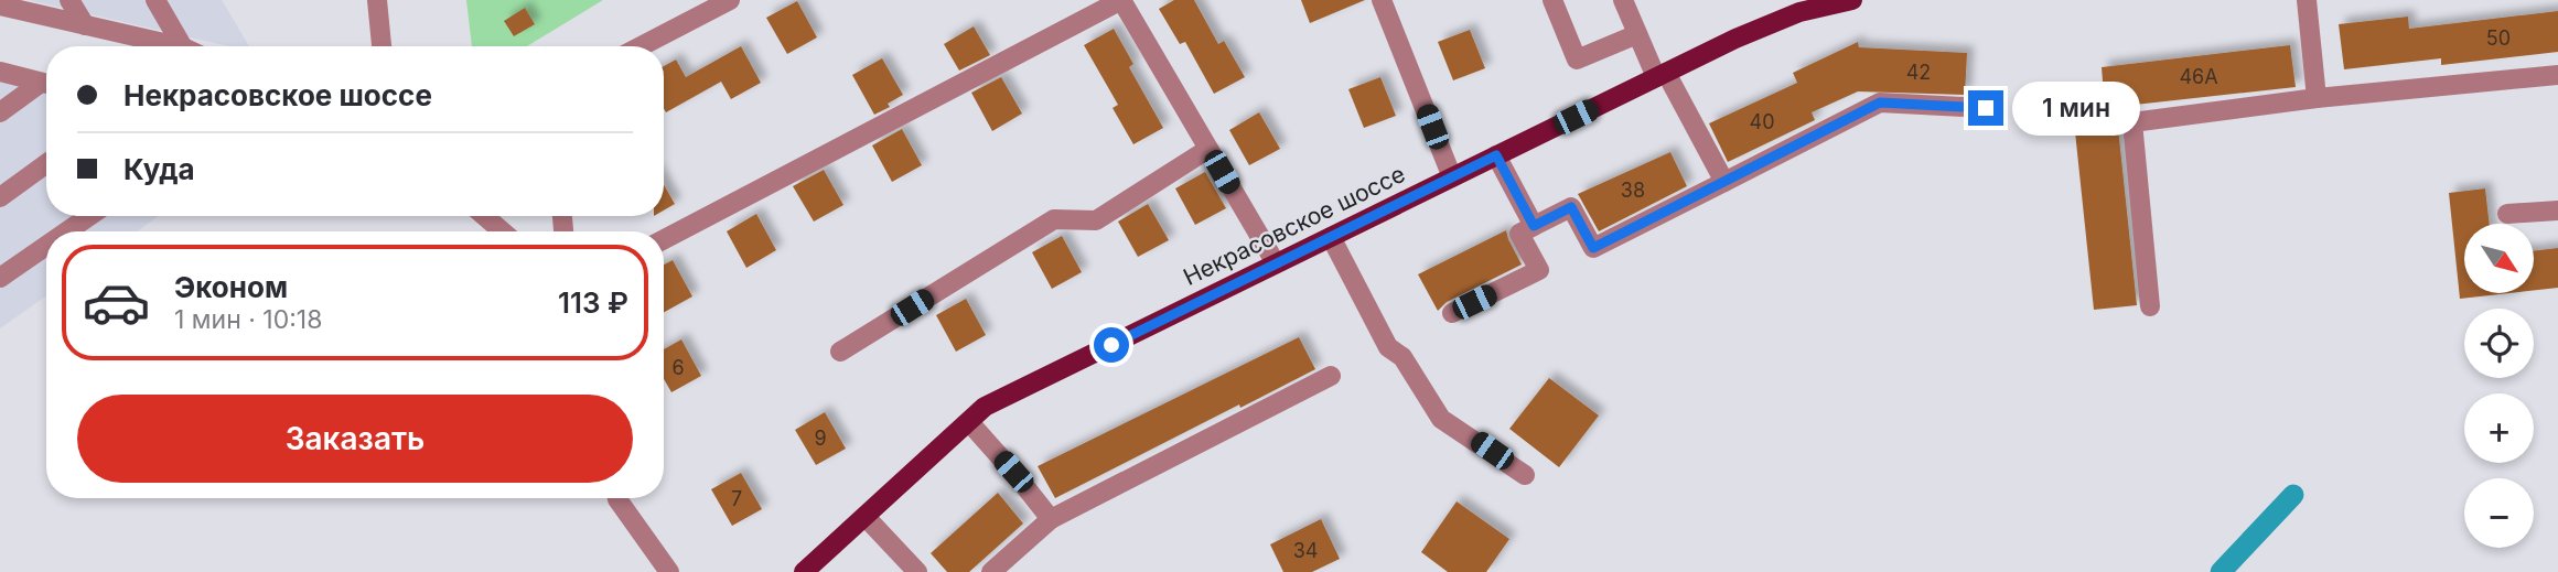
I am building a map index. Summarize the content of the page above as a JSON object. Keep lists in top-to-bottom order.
{
  "streets": {
    "main road": ["Некрасовское шоссе"]
  },
  "house_numbers": [
    "50",
    "42",
    "46А",
    "40",
    "38",
    "6",
    "9",
    "7",
    "34"
  ],
  "north": "bottom right",
  "page": {
    "banner": ["Некрасовское шоссе", "Куда"],
    "bubble": "1 мин",
    "map_buttons": ["+", "−"],
    "list": [
      {
        "name": "Эконом",
        "note": "1 мин · 10:18",
        "value": "113 ₽"
      }
    ],
    "buttons": "Заказать"
  }
}
